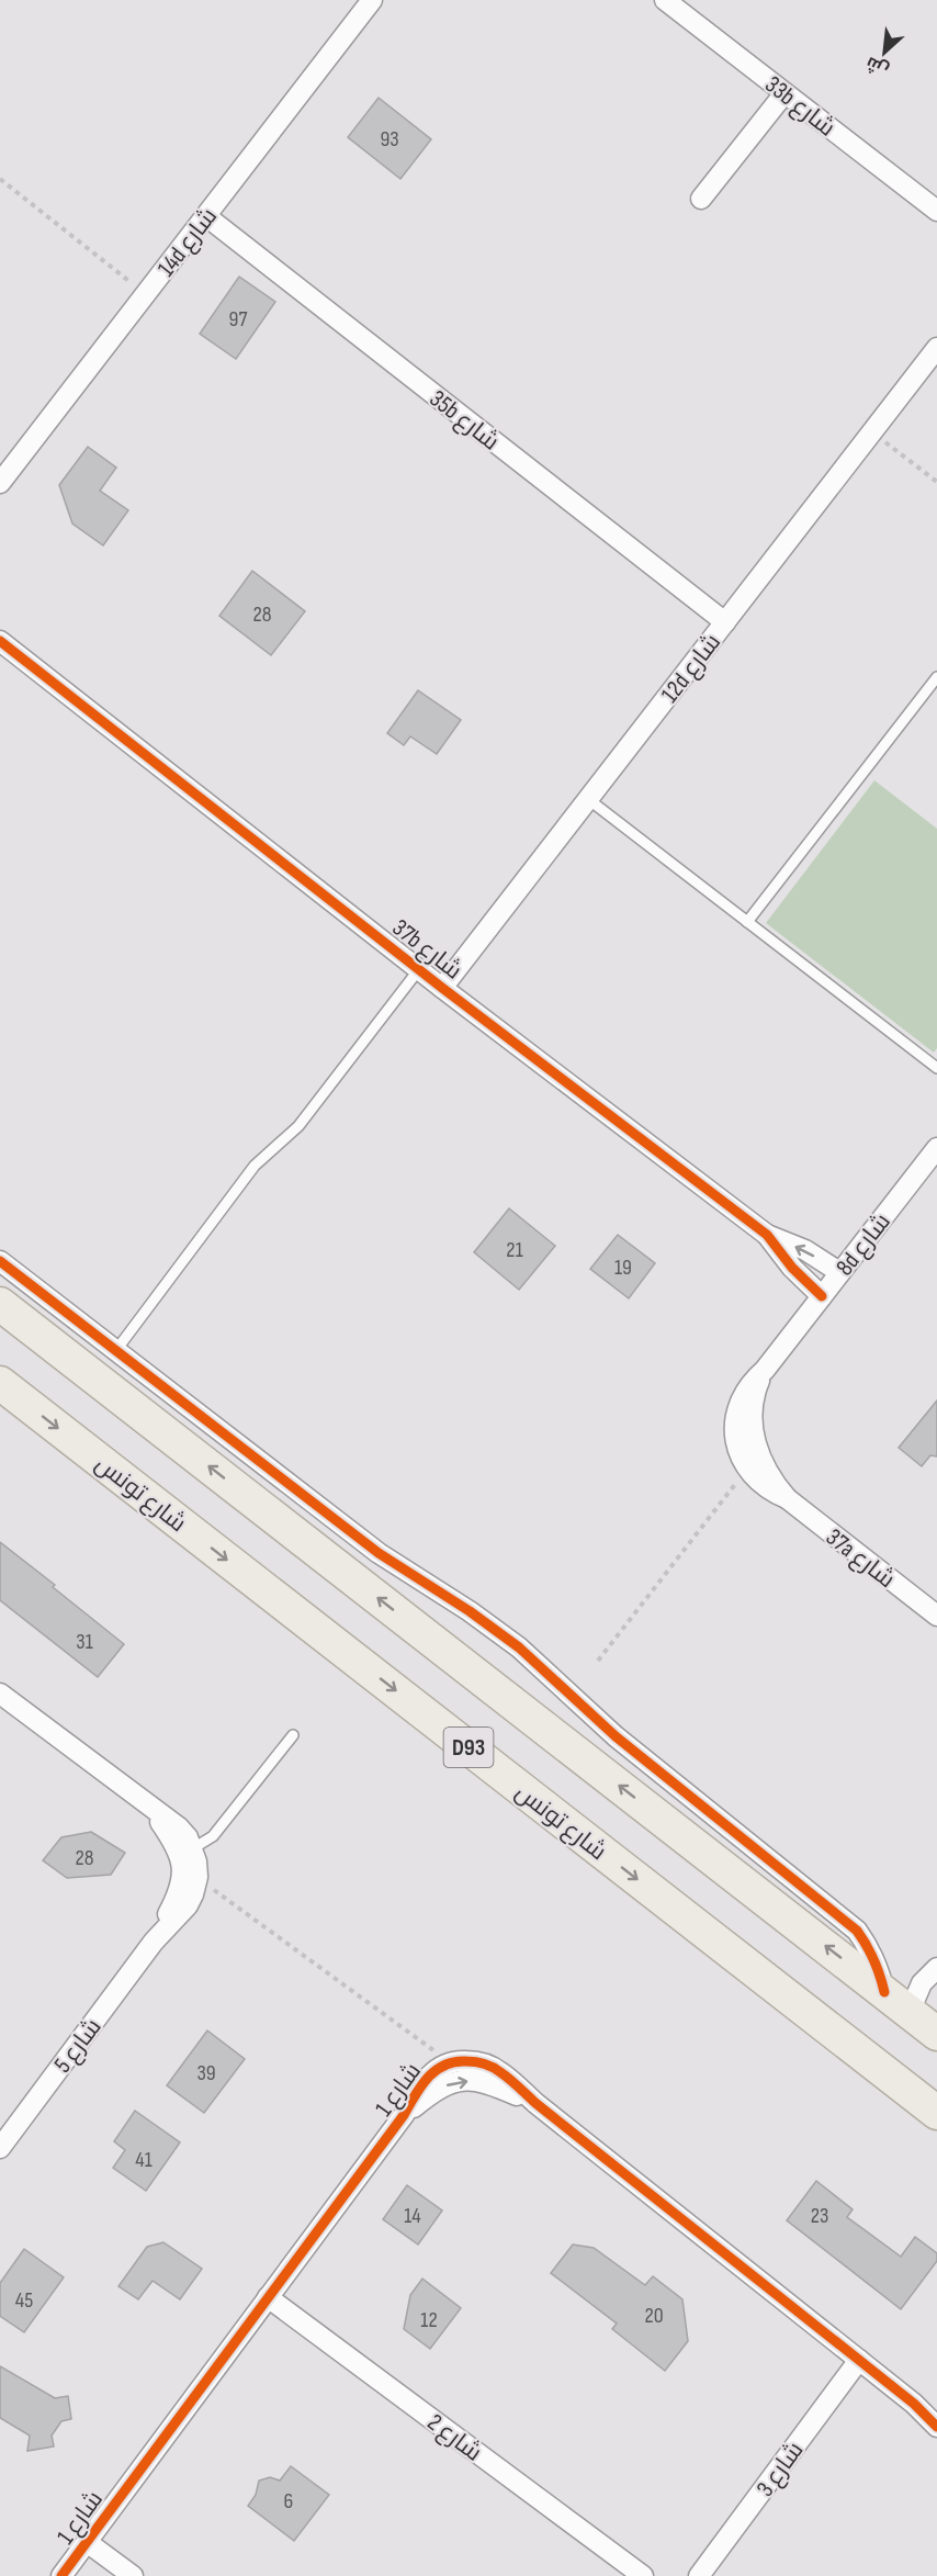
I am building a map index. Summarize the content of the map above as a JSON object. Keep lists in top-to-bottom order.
{
  "streets": {
    "main road": ["شارع تونس", "D93"],
    "street": [
      "33b شارع",
      "14d شارع",
      "35b شارع",
      "12d شارع",
      "37b شارع",
      "8d شارع",
      "37a شارع",
      "شارع 5",
      "شارع 1",
      "شارع 2",
      "شارع 3"
    ]
  },
  "crossings": [
    ["14d شارع", "35b شارع"],
    ["35b شارع", "12d شارع"],
    ["12d شارع", "37b شارع"],
    ["37b شارع", "8d شارع"],
    ["8d شارع", "37a شارع"],
    ["شارع 1", "شارع 2"],
    ["شارع 1", "شارع 3"]
  ],
  "house_numbers": [
    "93",
    "97",
    "28",
    "21",
    "19",
    "31",
    "28",
    "39",
    "41",
    "14",
    "23",
    "45",
    "20",
    "12",
    "6"
  ],
  "north": "bottom left"
}
